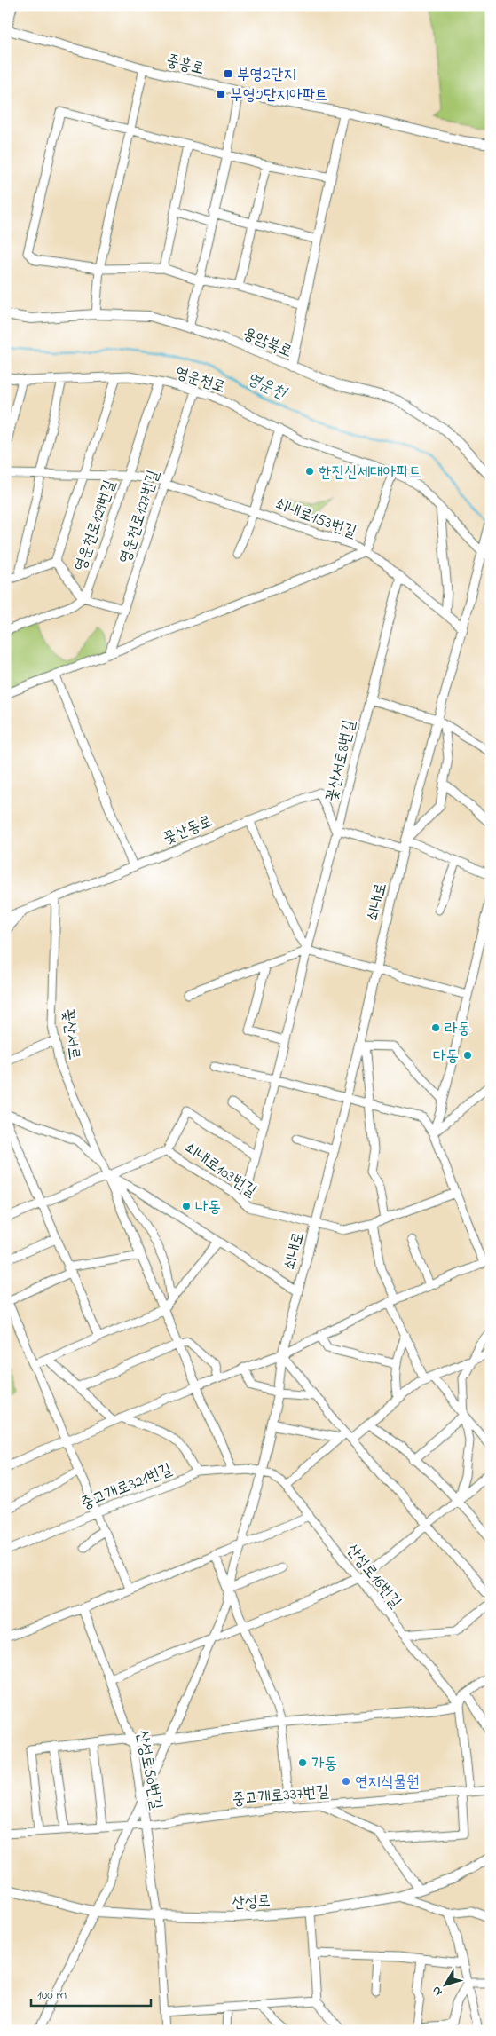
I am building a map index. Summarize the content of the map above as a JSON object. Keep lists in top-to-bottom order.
{
  "streets": {
    "street": [
      "중흥로",
      "용암북로",
      "영운천로",
      "영운천로127번길",
      "쇠내로153번길",
      "영운천로129번길",
      "꽃산서로8번길",
      "꽃산동로",
      "쇠내로",
      "꽃산서로",
      "쇠내로103번길",
      "중고개로321번길",
      "산성로16번길",
      "산성로50번길",
      "중고개로337번길",
      "산성로"
    ]
  },
  "crossings": [
    ["영운천로", "영운천로127번길"],
    ["영운천로", "영운천로129번길"],
    ["영운천로", "쇠내로"],
    ["영운천로127번길", "쇠내로153번길"],
    ["쇠내로153번길", "영운천로129번길"],
    ["쇠내로153번길", "꽃산서로8번길"],
    ["쇠내로153번길", "쇠내로"],
    ["꽃산서로8번길", "꽃산동로"],
    ["꽃산서로8번길", "쇠내로103번길"],
    ["꽃산동로", "꽃산서로"],
    ["쇠내로", "쇠내로103번길"],
    ["쇠내로", "중고개로321번길"],
    ["쇠내로", "산성로16번길"],
    ["쇠내로", "산성로50번길"],
    ["쇠내로", "중고개로337번길"],
    ["쇠내로", "산성로"],
    ["꽃산서로", "쇠내로103번길"],
    ["꽃산서로", "중고개로321번길"],
    ["중고개로321번길", "산성로16번길"],
    ["산성로50번길", "중고개로337번길"],
    ["산성로50번길", "산성로"]
  ],
  "water": ["영운천"],
  "places": {
    "transit": ["부영2단지", "부영2단지아파트"],
    "other": [
      "한진신세대아파트",
      "라동",
      "다동",
      "나동",
      "가동",
      "연지식물원"
    ]
  },
  "scale_bar": "100 m",
  "north": "bottom left"
}
